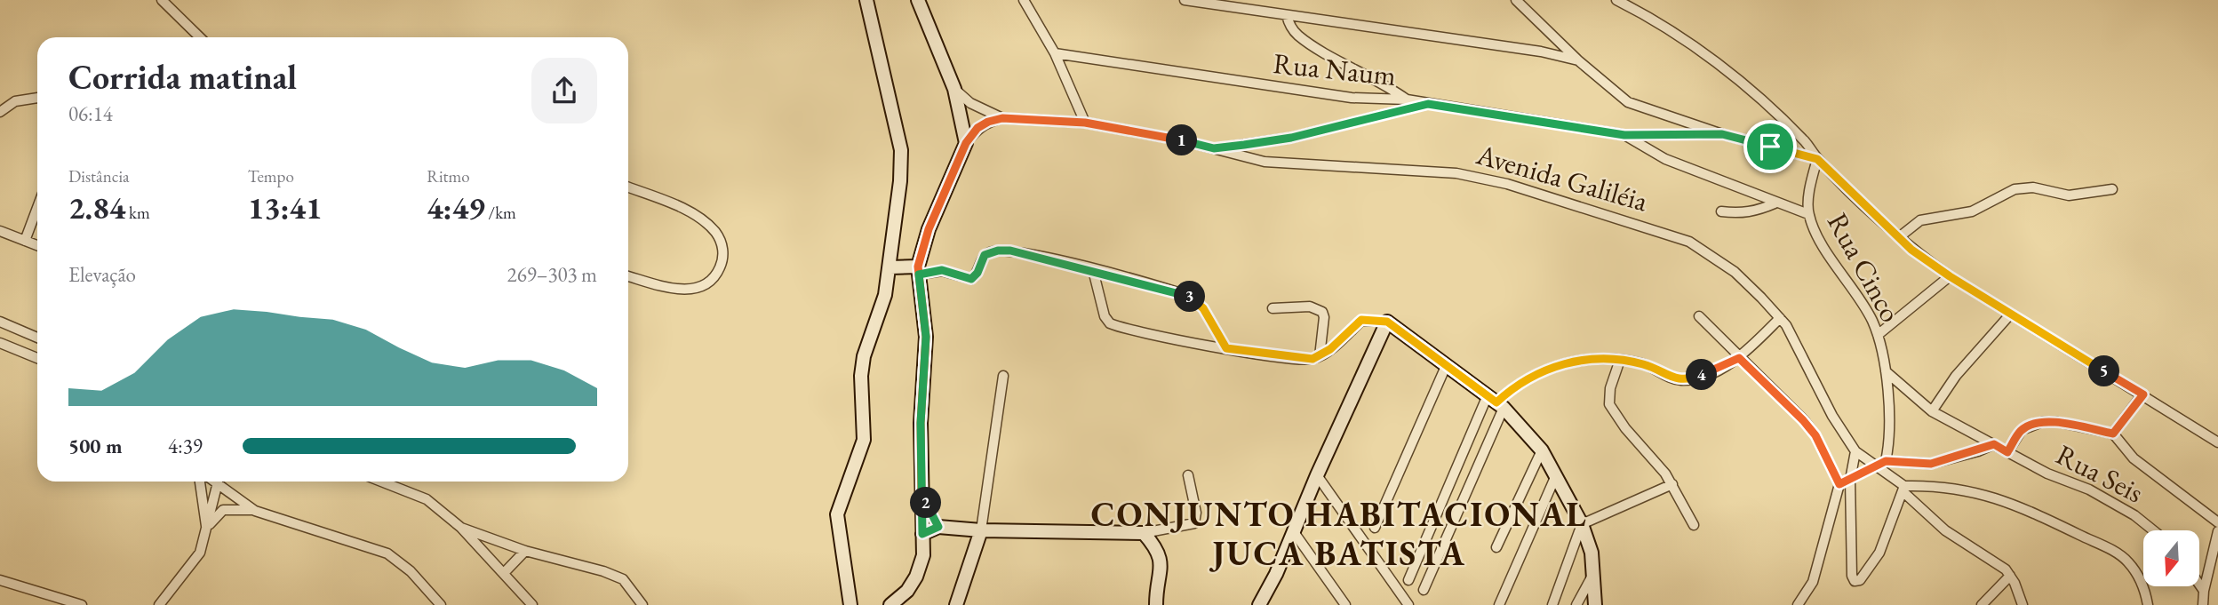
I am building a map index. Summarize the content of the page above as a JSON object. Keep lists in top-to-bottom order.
{
  "streets": {
    "street": [
      "Rua Naum",
      "Avenida Galiléia",
      "Rua Cinco",
      "Rua Seis"
    ]
  },
  "crossings": [
    ["Rua Cinco", "Rua Seis"]
  ],
  "districts": ["CONJUNTO HABITACIONAL JUCA BATISTA"],
  "north": "bottom",
  "page": {
    "heading": ["Corrida matinal", "06:14"],
    "pins": [
      "1",
      "3",
      "5",
      "4",
      "2"
    ],
    "stats": [
      ["Distância", "2.84 km"],
      ["Tempo", "13:41"],
      ["Ritmo", "4:49 /km"]
    ],
    "chart": ["Elevação", "269–303 m"],
    "list": [
      {
        "name": "500 m",
        "note": "4:39"
      }
    ]
  }
}
